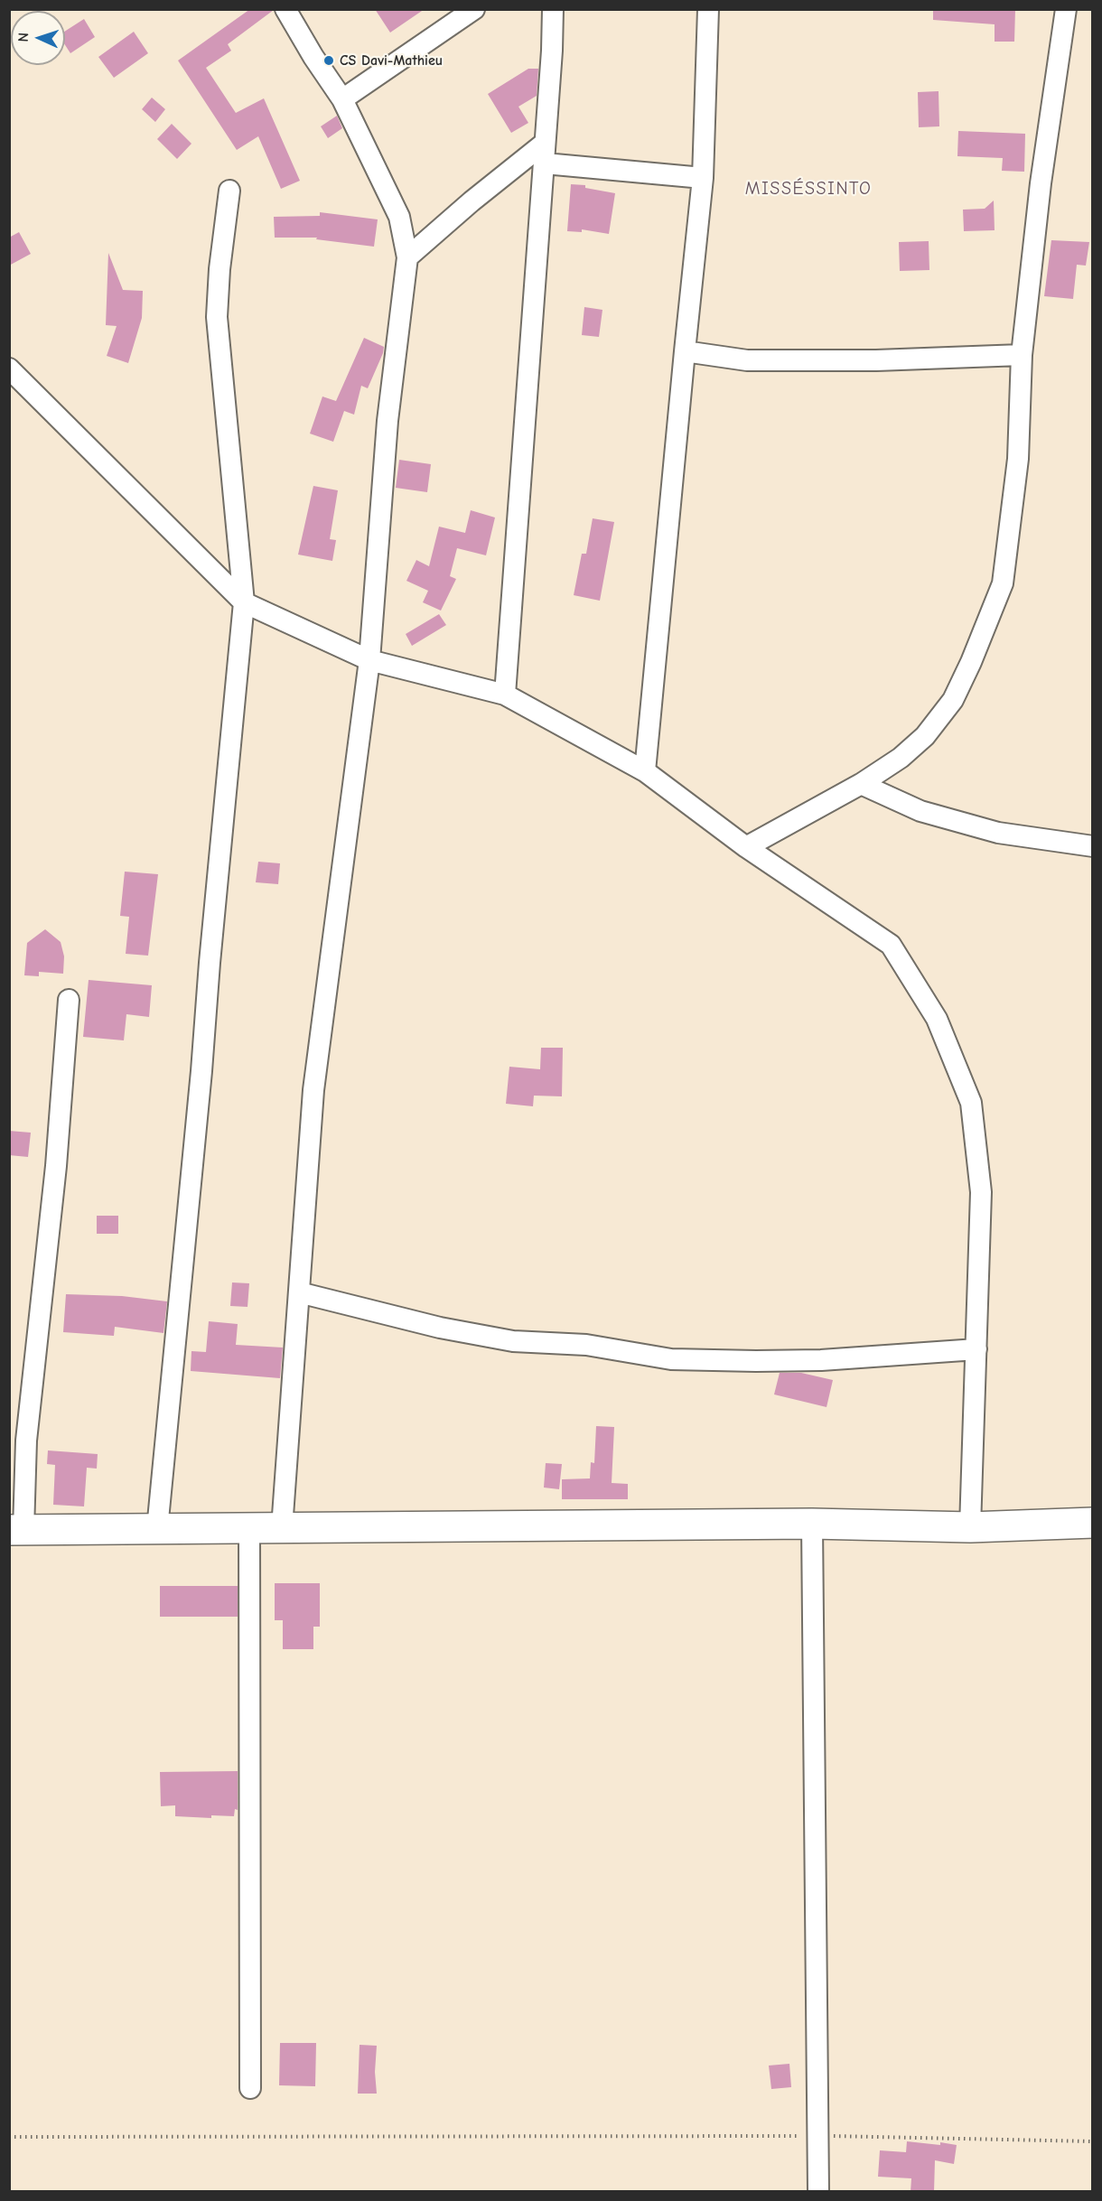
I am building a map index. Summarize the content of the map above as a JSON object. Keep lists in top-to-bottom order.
{
  "districts": ["MISSÉSSINTO"],
  "places": ["CS Davi-Mathieu"],
  "north": "left"
}
